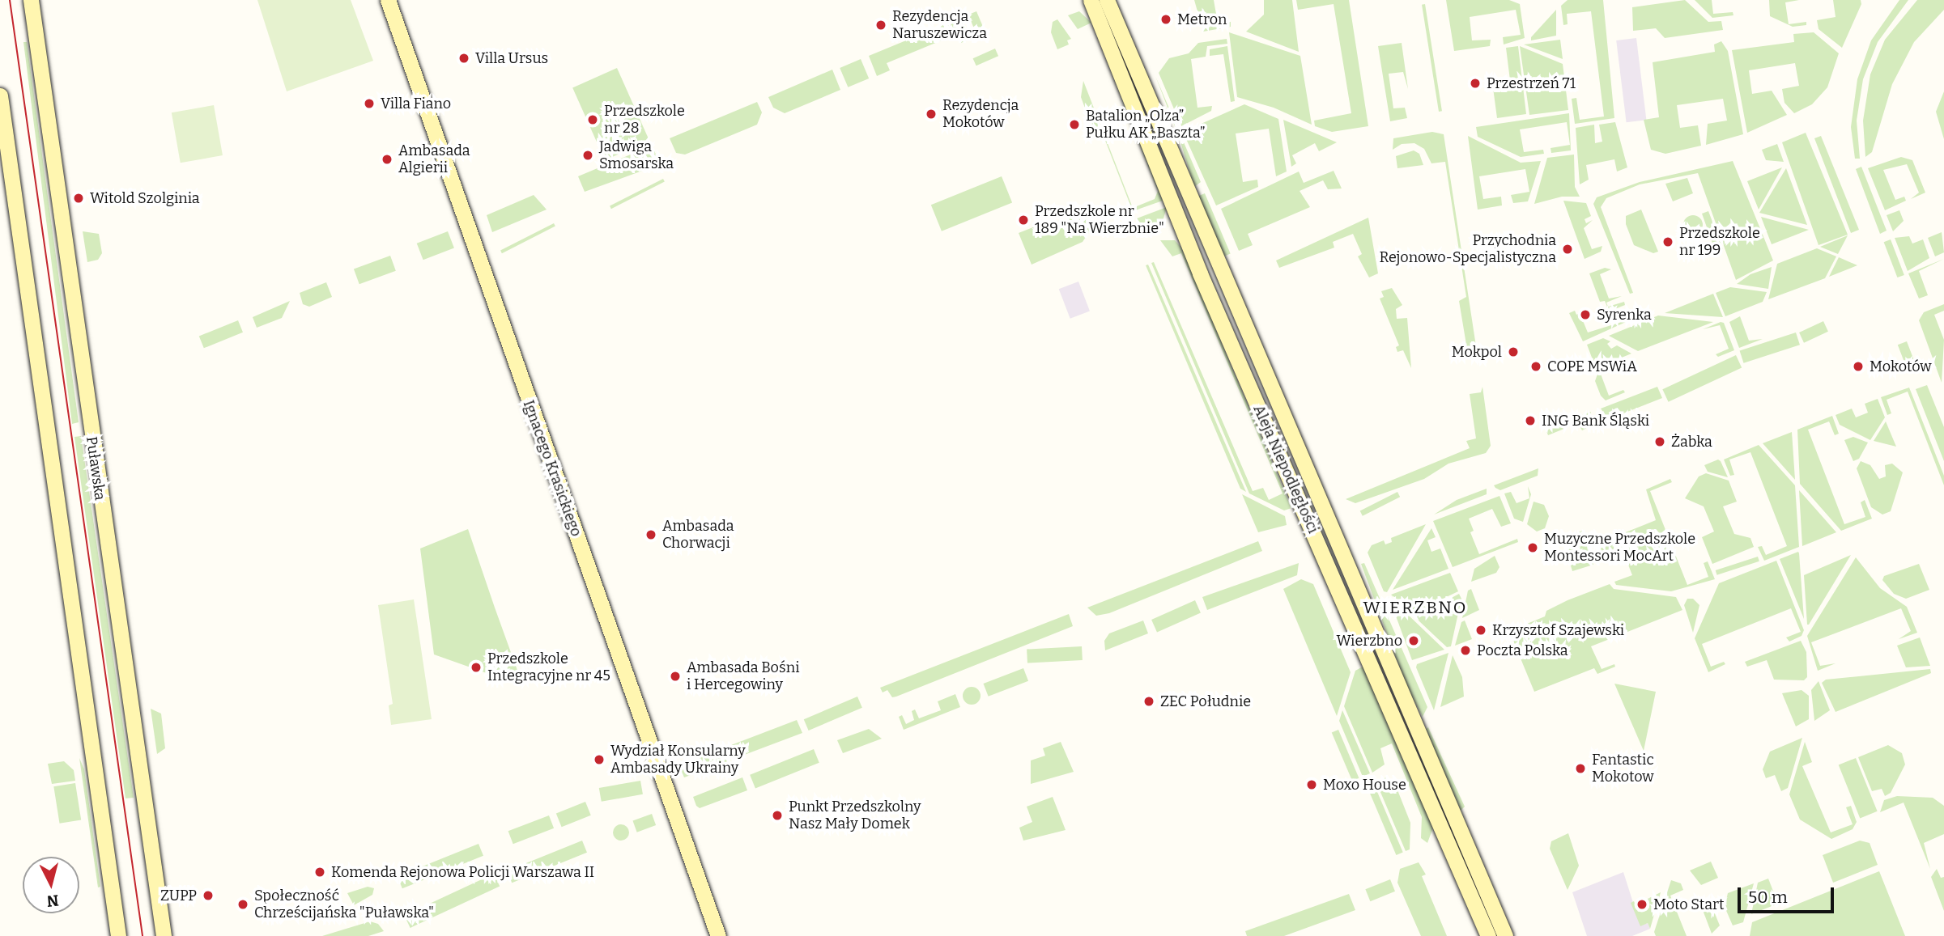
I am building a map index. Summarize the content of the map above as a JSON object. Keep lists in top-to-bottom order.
{
  "streets": {
    "main road": ["Puławska", "Ignacego Krasickiego", "Aleja Niepodległości"]
  },
  "districts": ["WIERZBNO"],
  "places": [
    "Metron",
    "Rezydencja Naruszewicza",
    "Villa Ursus",
    "Przestrzeń 71",
    "Villa Fiano",
    "Rezydencja Mokotów",
    "Przedszkole nr 28",
    "Batalion „Olza” Pułku AK „Baszta”",
    "Jadwiga Smosarska",
    "Ambasada Algierii",
    "Witold Szolginia",
    "Przedszkole nr 189 \"Na Wierzbnie\"",
    "Przedszkole nr 199",
    "Przychodnia Rejonowo-Specjalistyczna",
    "Syrenka",
    "Mokpol",
    "COPE MSWiA",
    "Mokotów",
    "ING Bank Śląski",
    "Żabka",
    "Ambasada Chorwacji",
    "Muzyczne Przedszkole Montessori MocArt",
    "Krzysztof Szajewski",
    "Wierzbno",
    "Poczta Polska",
    "Przedszkole Integracyjne nr 45",
    "Ambasada Bośni i Hercegowiny",
    "ZEC Południe",
    "Wydział Konsularny Ambasady Ukrainy",
    "Fantastic Mokotow",
    "Moxo House",
    "Punkt Przedszkolny Nasz Mały Domek",
    "Komenda Rejonowa Policji Warszawa II",
    "ZUPP",
    "Społeczność Chrześcijańska \"Puławska\"",
    "Moto Start"
  ],
  "scale_bar": "50 m",
  "north": "bottom"
}
